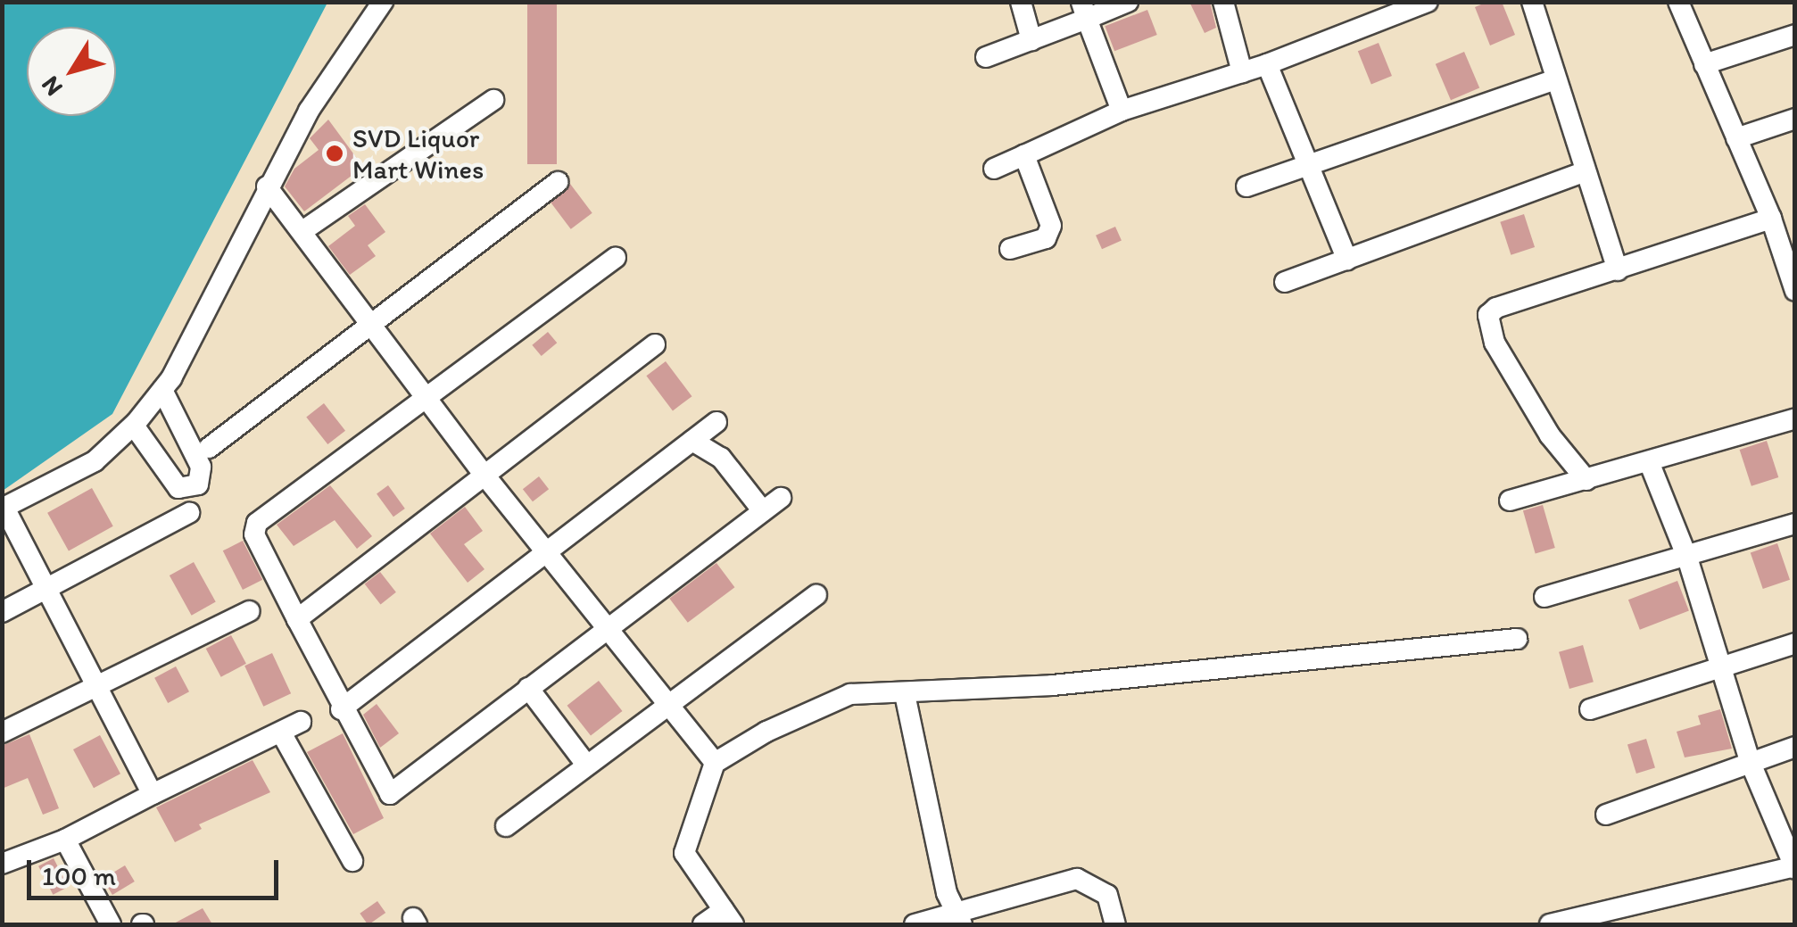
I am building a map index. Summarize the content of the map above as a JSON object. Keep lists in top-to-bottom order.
{
  "places": ["SVD Liquor Mart Wines"],
  "scale_bar": "100 m",
  "north": "bottom left"
}
